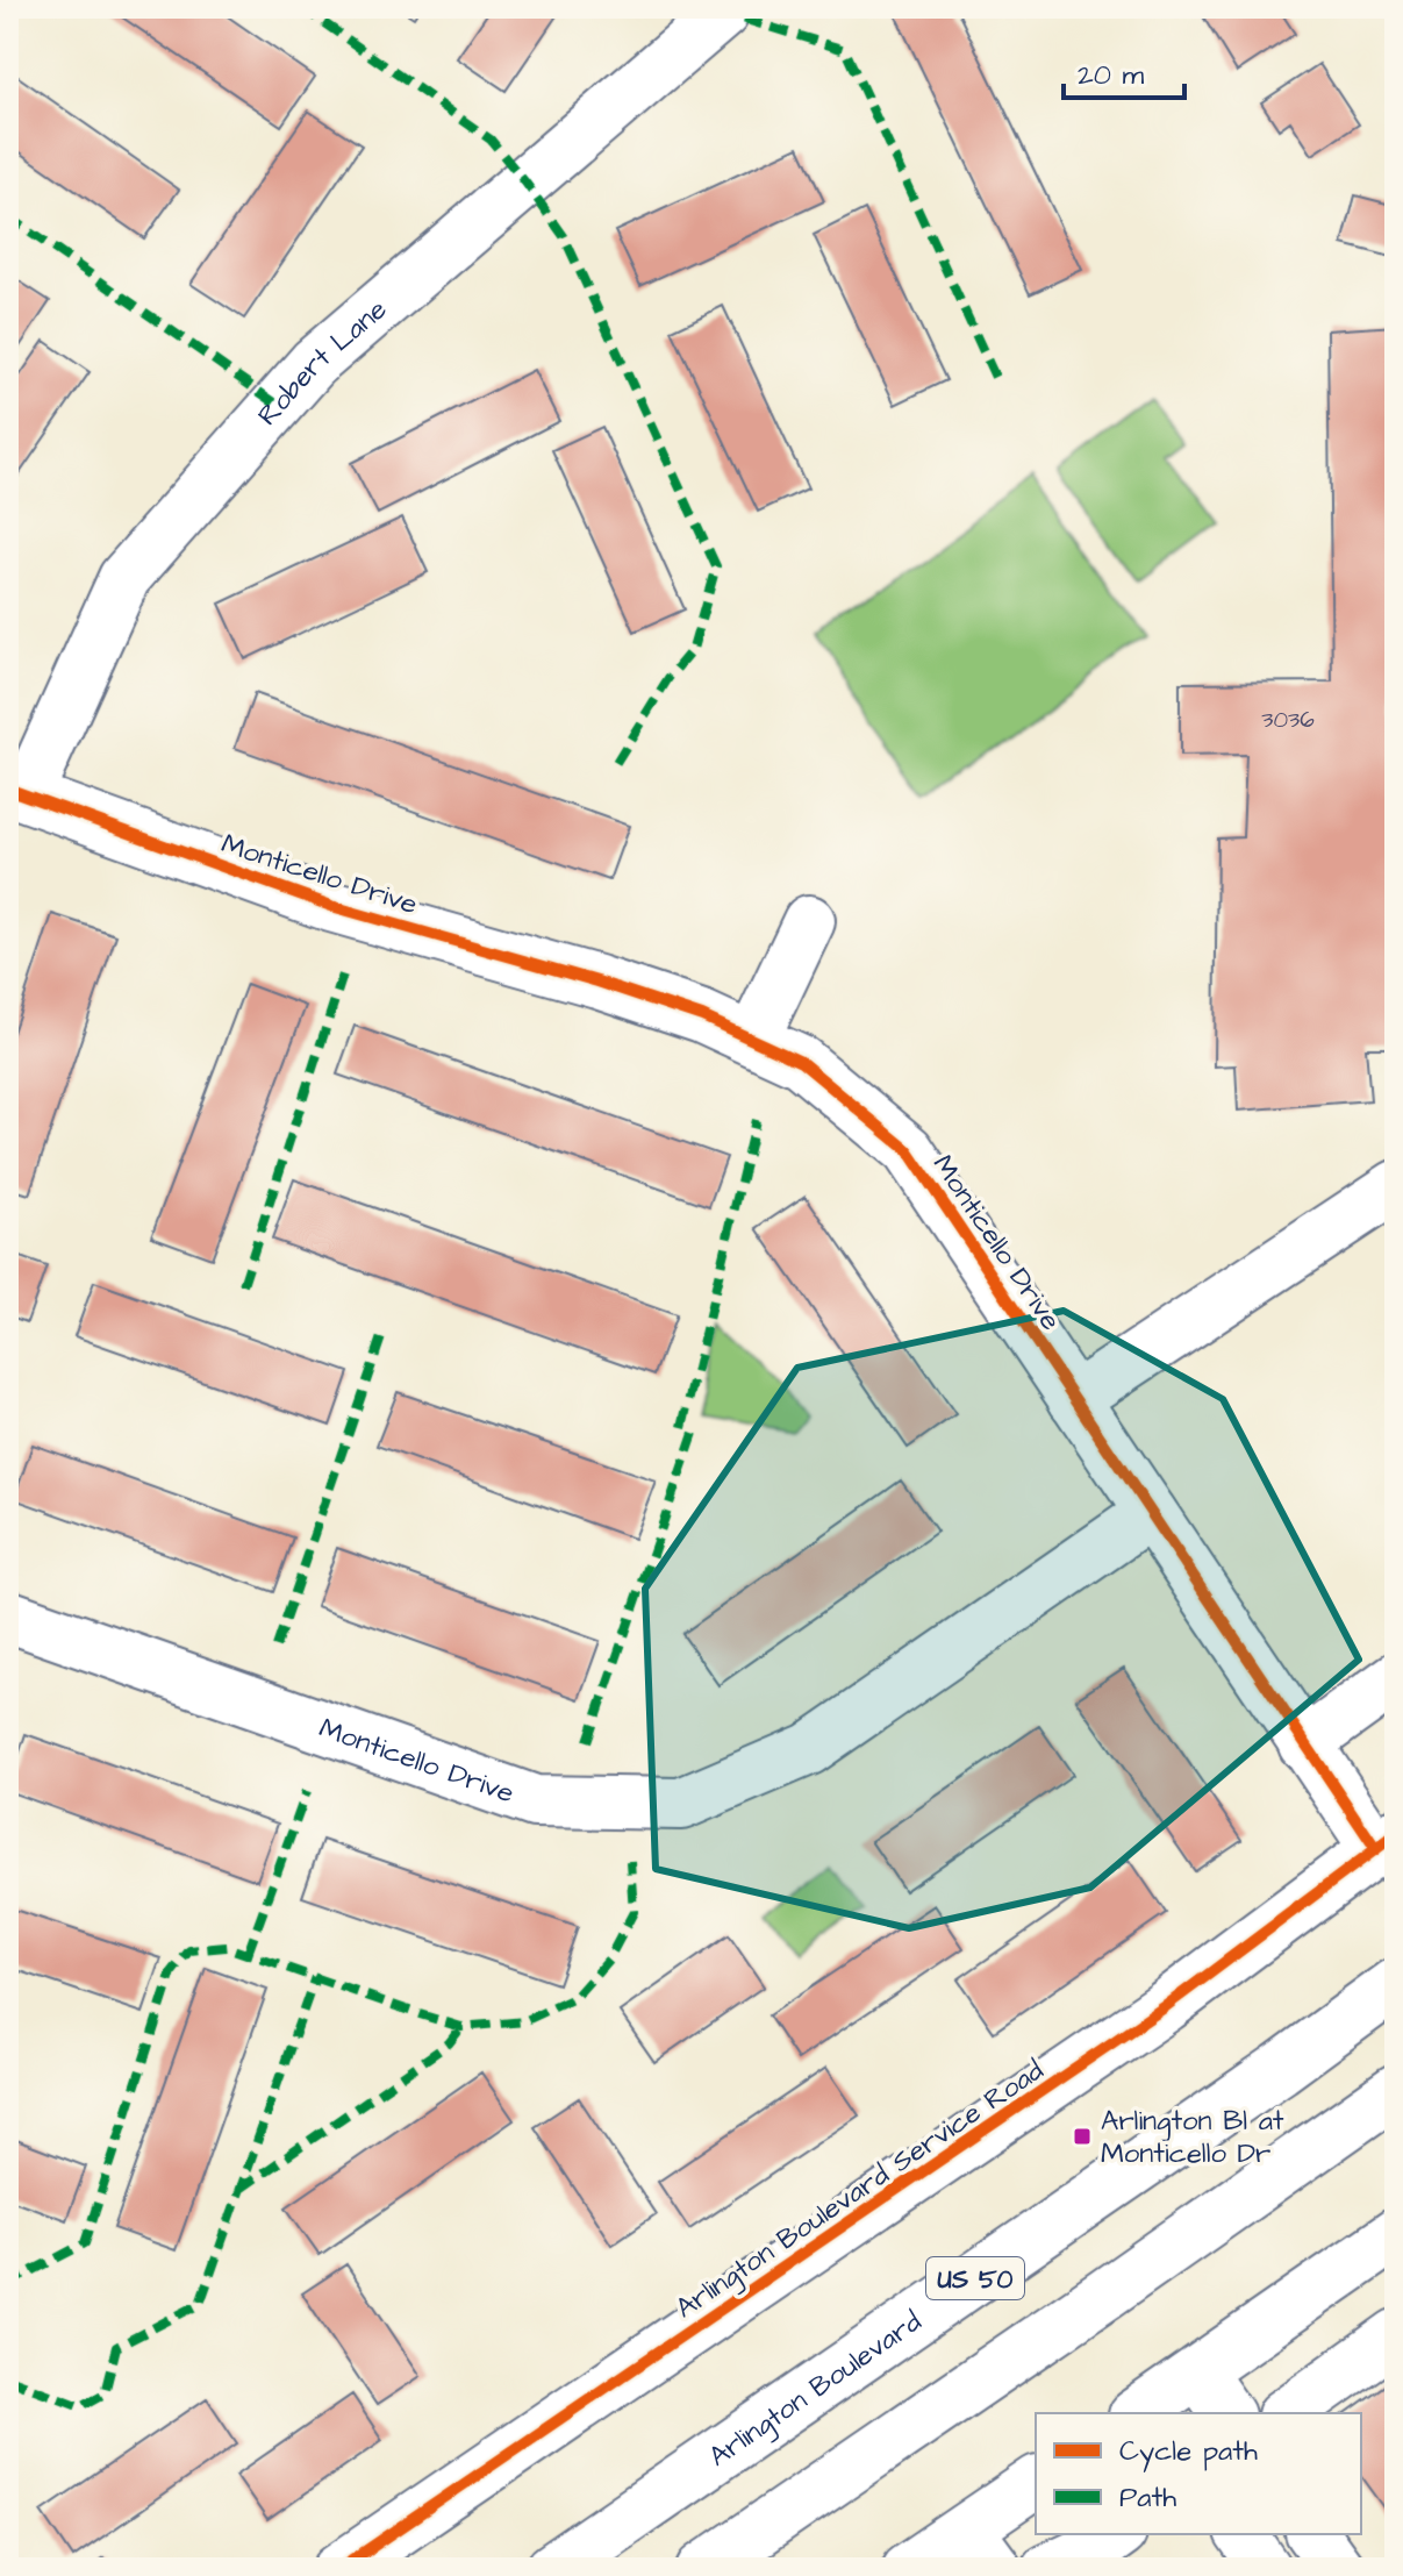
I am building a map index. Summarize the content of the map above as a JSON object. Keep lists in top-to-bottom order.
{
  "streets": {
    "main road": [
      "Robert Lane",
      "Monticello Drive",
      "Arlington Boulevard Service Road",
      "US 50",
      "Arlington Boulevard"
    ]
  },
  "crossings": [
    ["Robert Lane", "Monticello Drive"],
    ["Monticello Drive", "Arlington Boulevard Service Road"]
  ],
  "places": {
    "transit": ["Arlington Bl at Monticello Dr"]
  },
  "house_numbers": ["3036"],
  "legend": ["Cycle path", "Path"],
  "scale_bar": "20 m"
}
